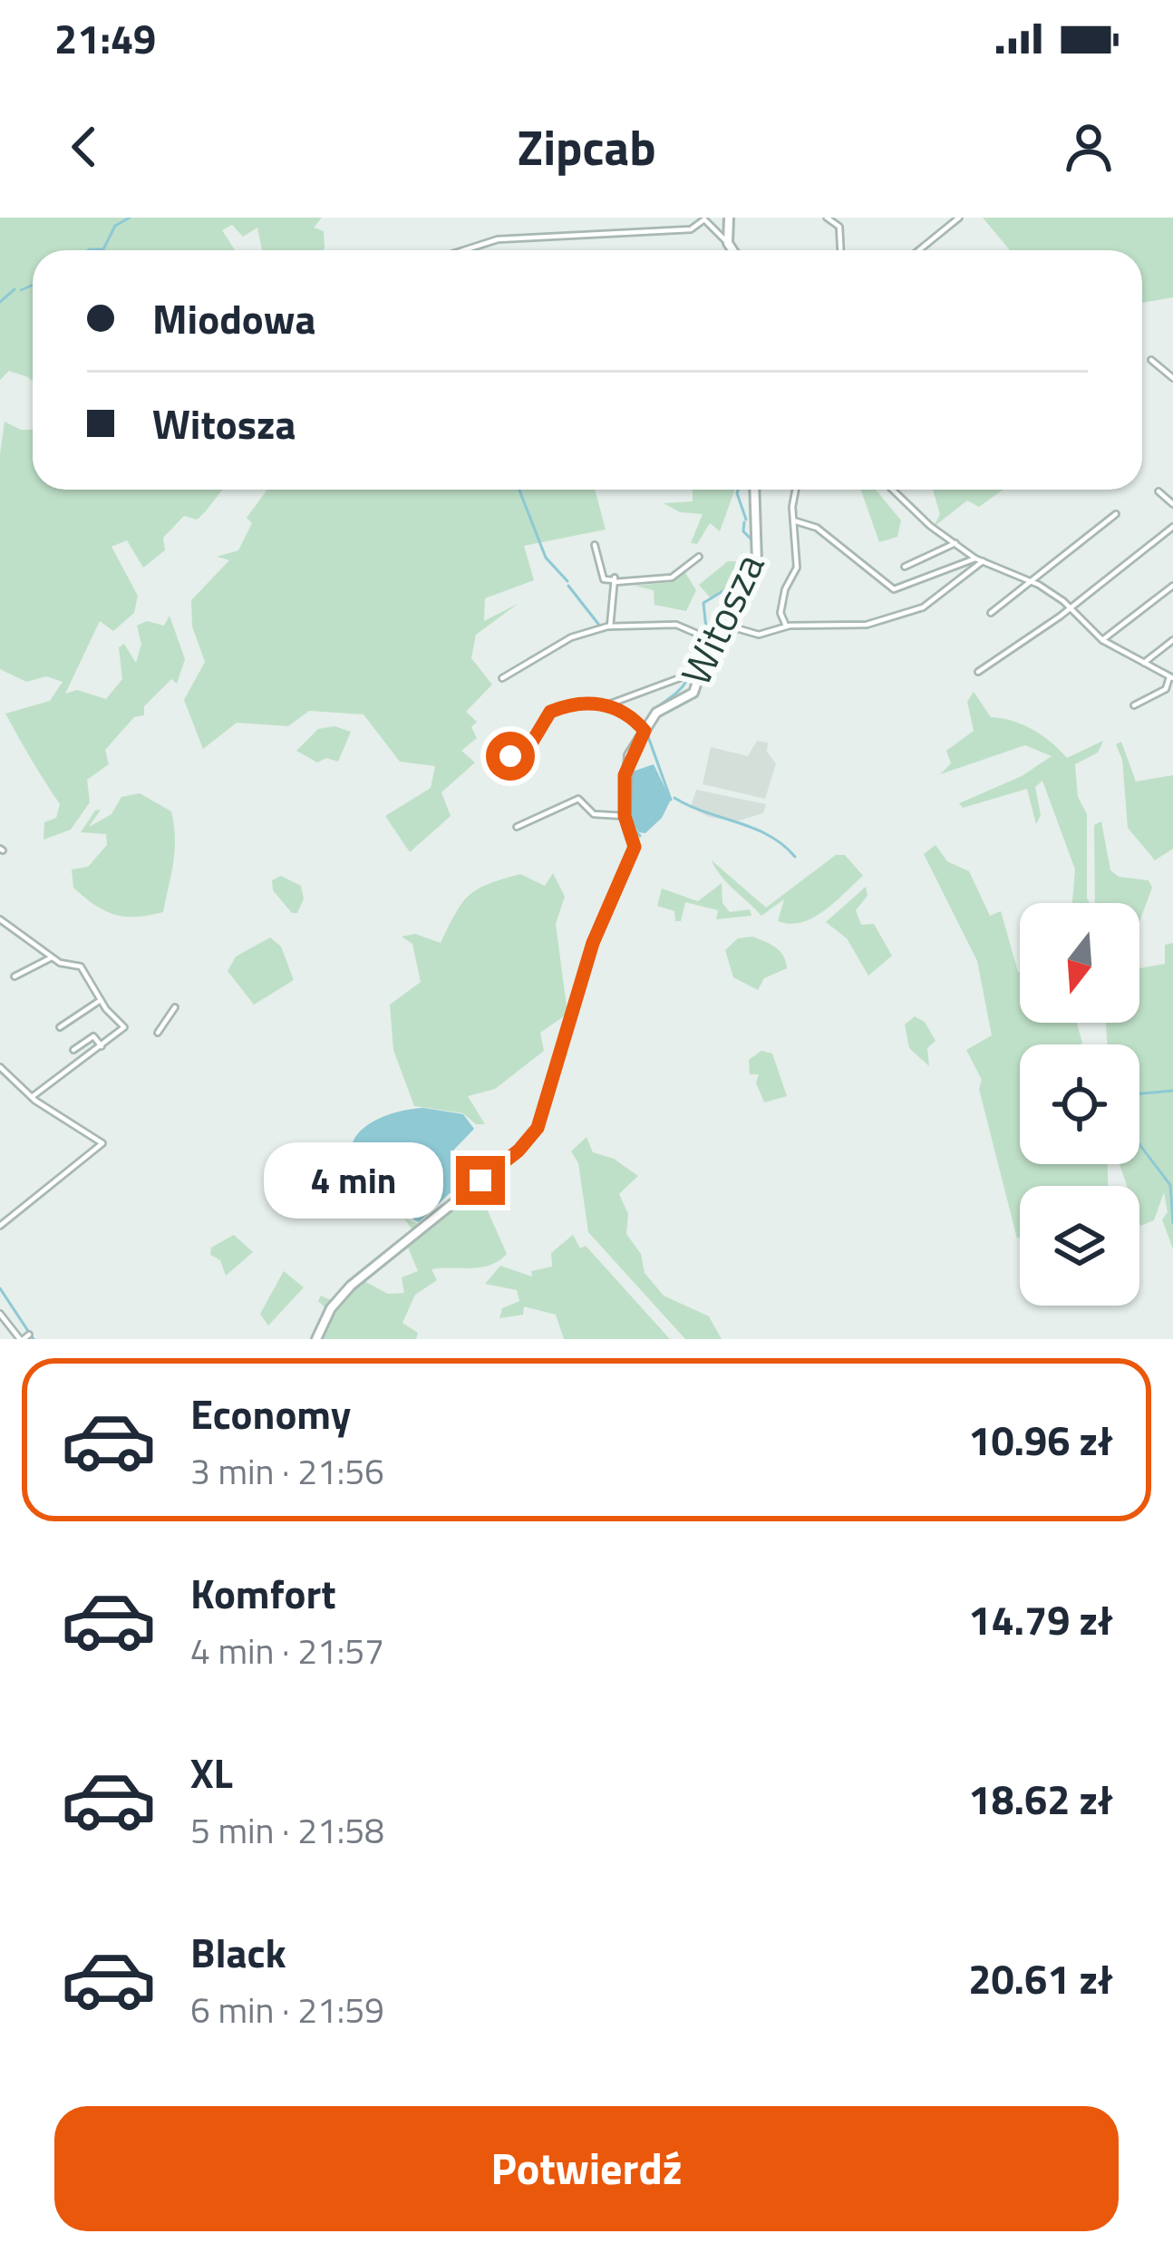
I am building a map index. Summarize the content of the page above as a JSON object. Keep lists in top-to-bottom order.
{
  "streets": {
    "street": ["Witosza"]
  },
  "north": "bottom",
  "page": {
    "status": "21:49",
    "header": "Zipcab",
    "banner": ["Miodowa", "Witosza"],
    "bubble": "4 min",
    "list": [
      {
        "name": "Economy",
        "note": "3 min · 21:56",
        "value": "10.96 zł"
      },
      {
        "name": "Komfort",
        "note": "4 min · 21:57",
        "value": "14.79 zł"
      },
      {
        "name": "XL",
        "note": "5 min · 21:58",
        "value": "18.62 zł"
      },
      {
        "name": "Black",
        "note": "6 min · 21:59",
        "value": "20.61 zł"
      }
    ],
    "buttons": "Potwierdź"
  }
}
